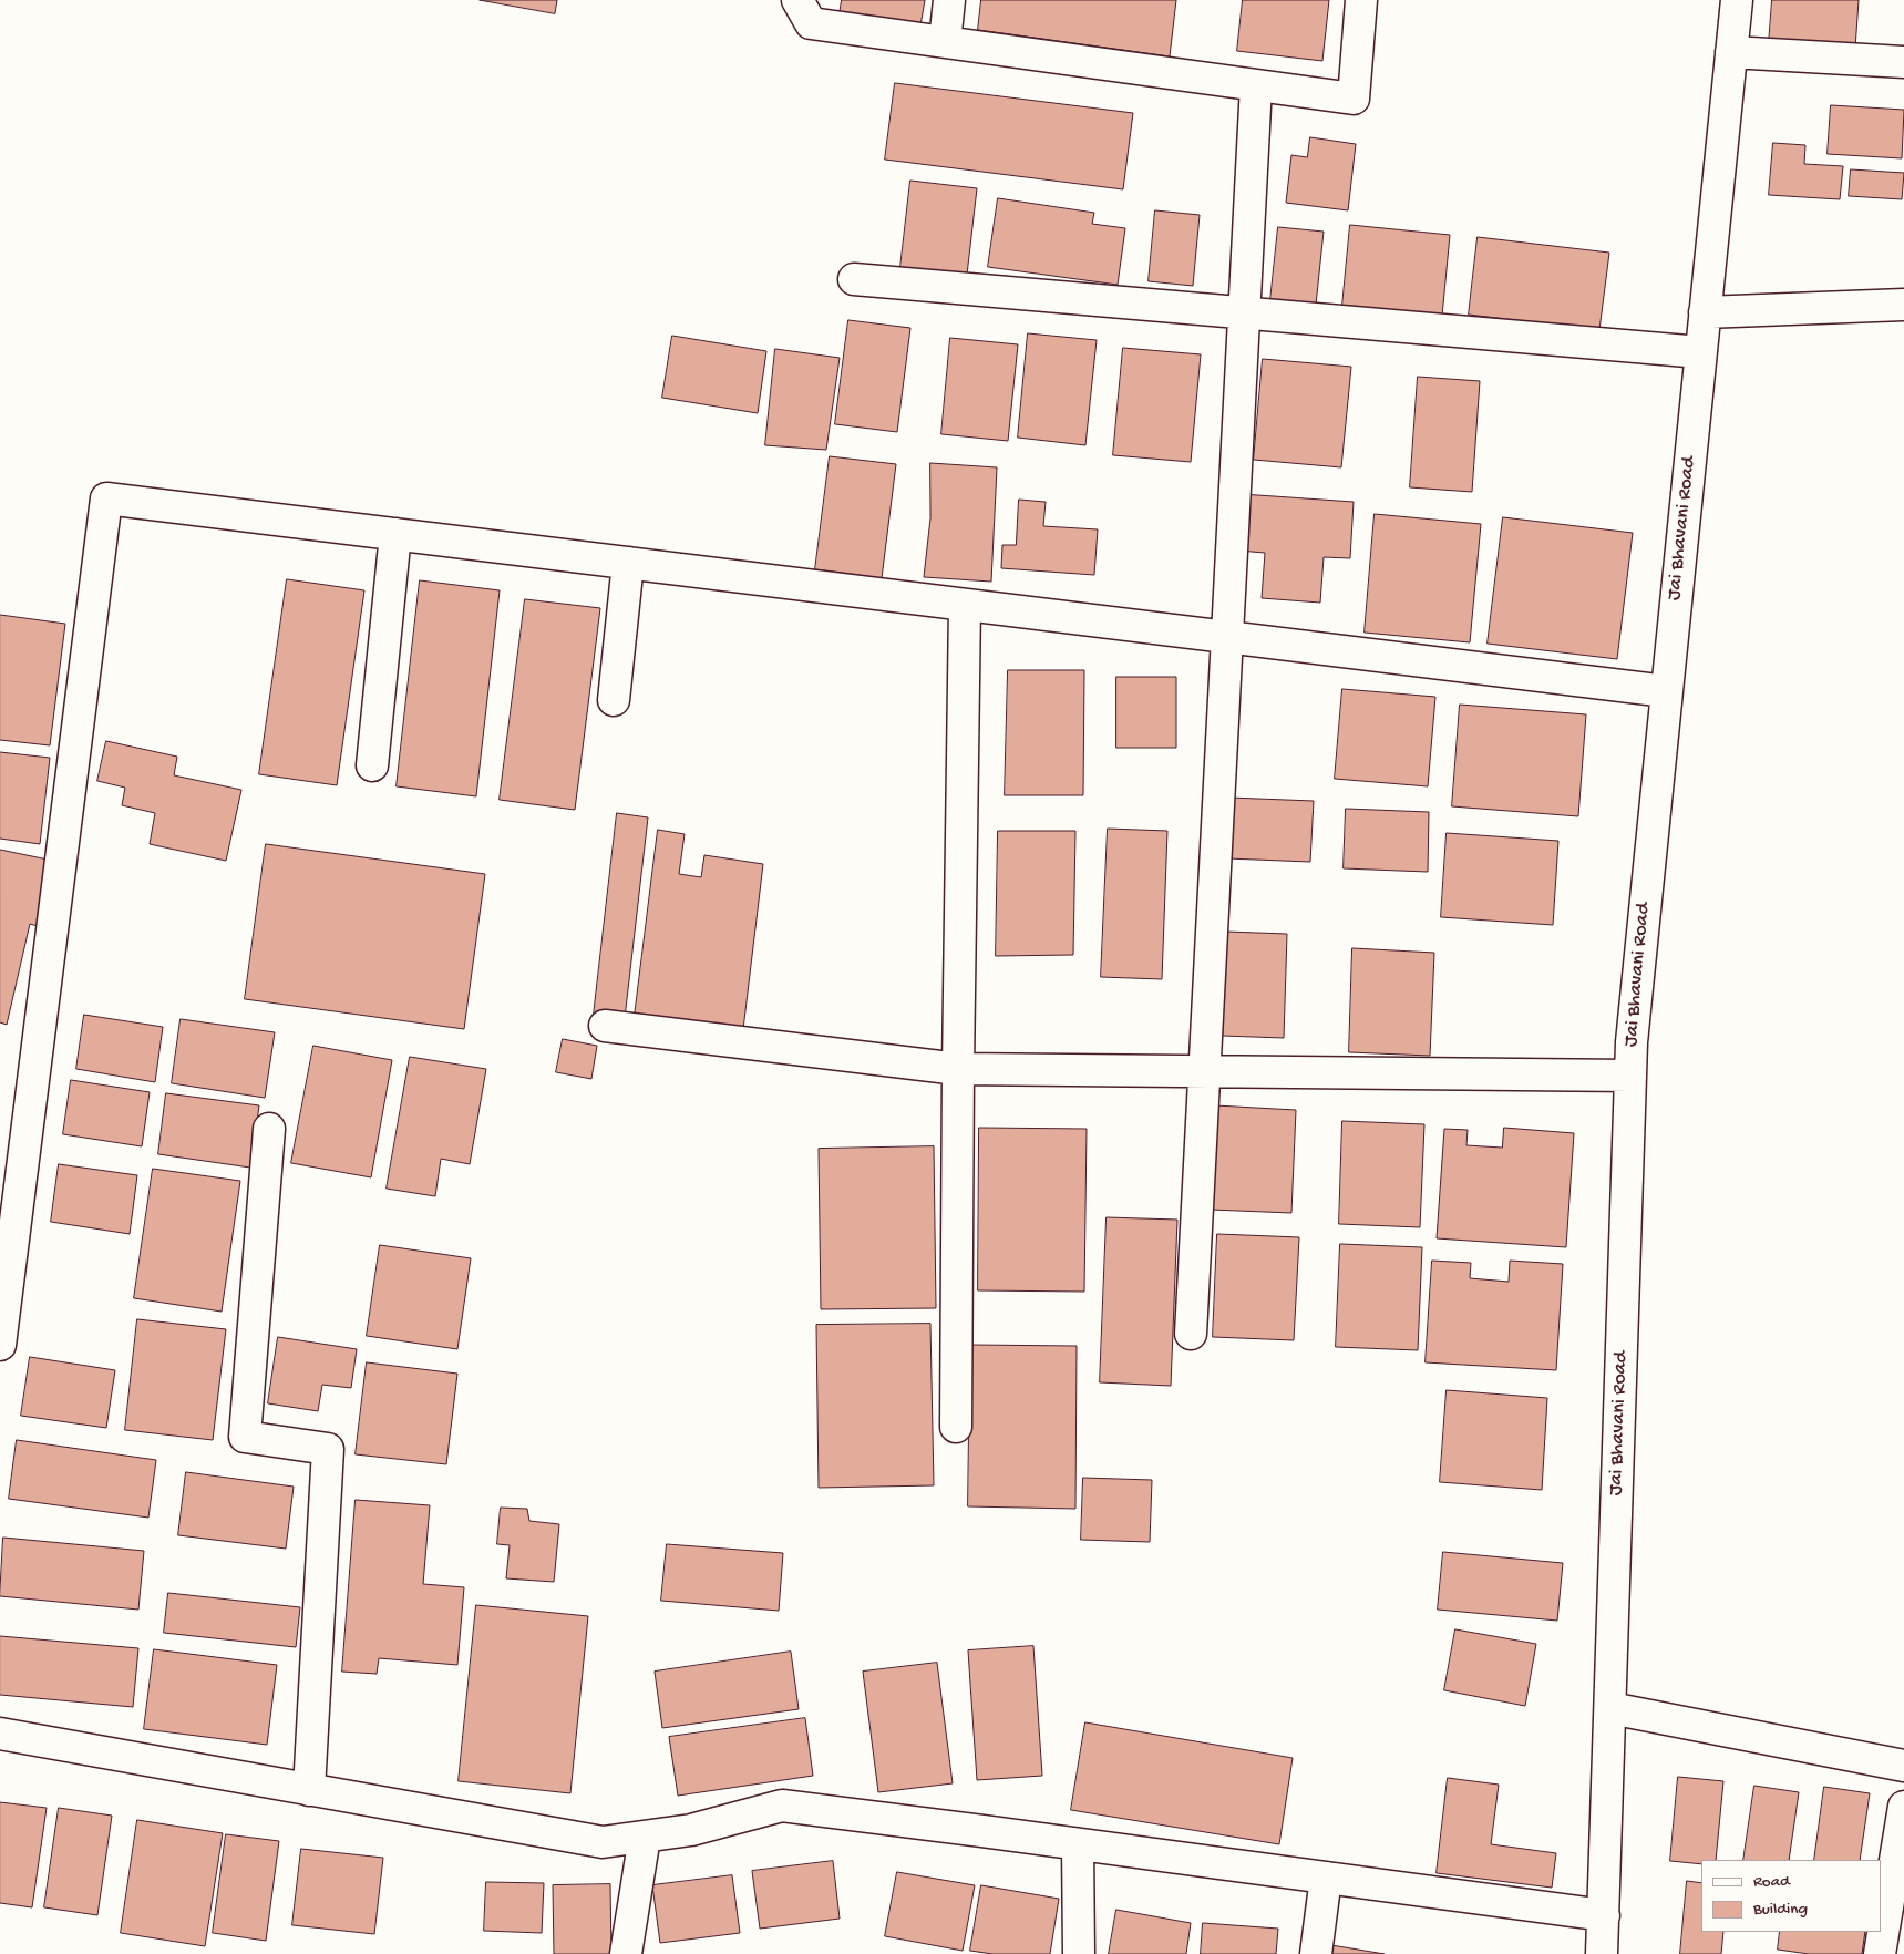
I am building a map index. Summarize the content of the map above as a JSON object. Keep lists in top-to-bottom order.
{
  "streets": {
    "street": ["Jai Bhavani Road"]
  },
  "legend": ["Road", "Building"]
}
